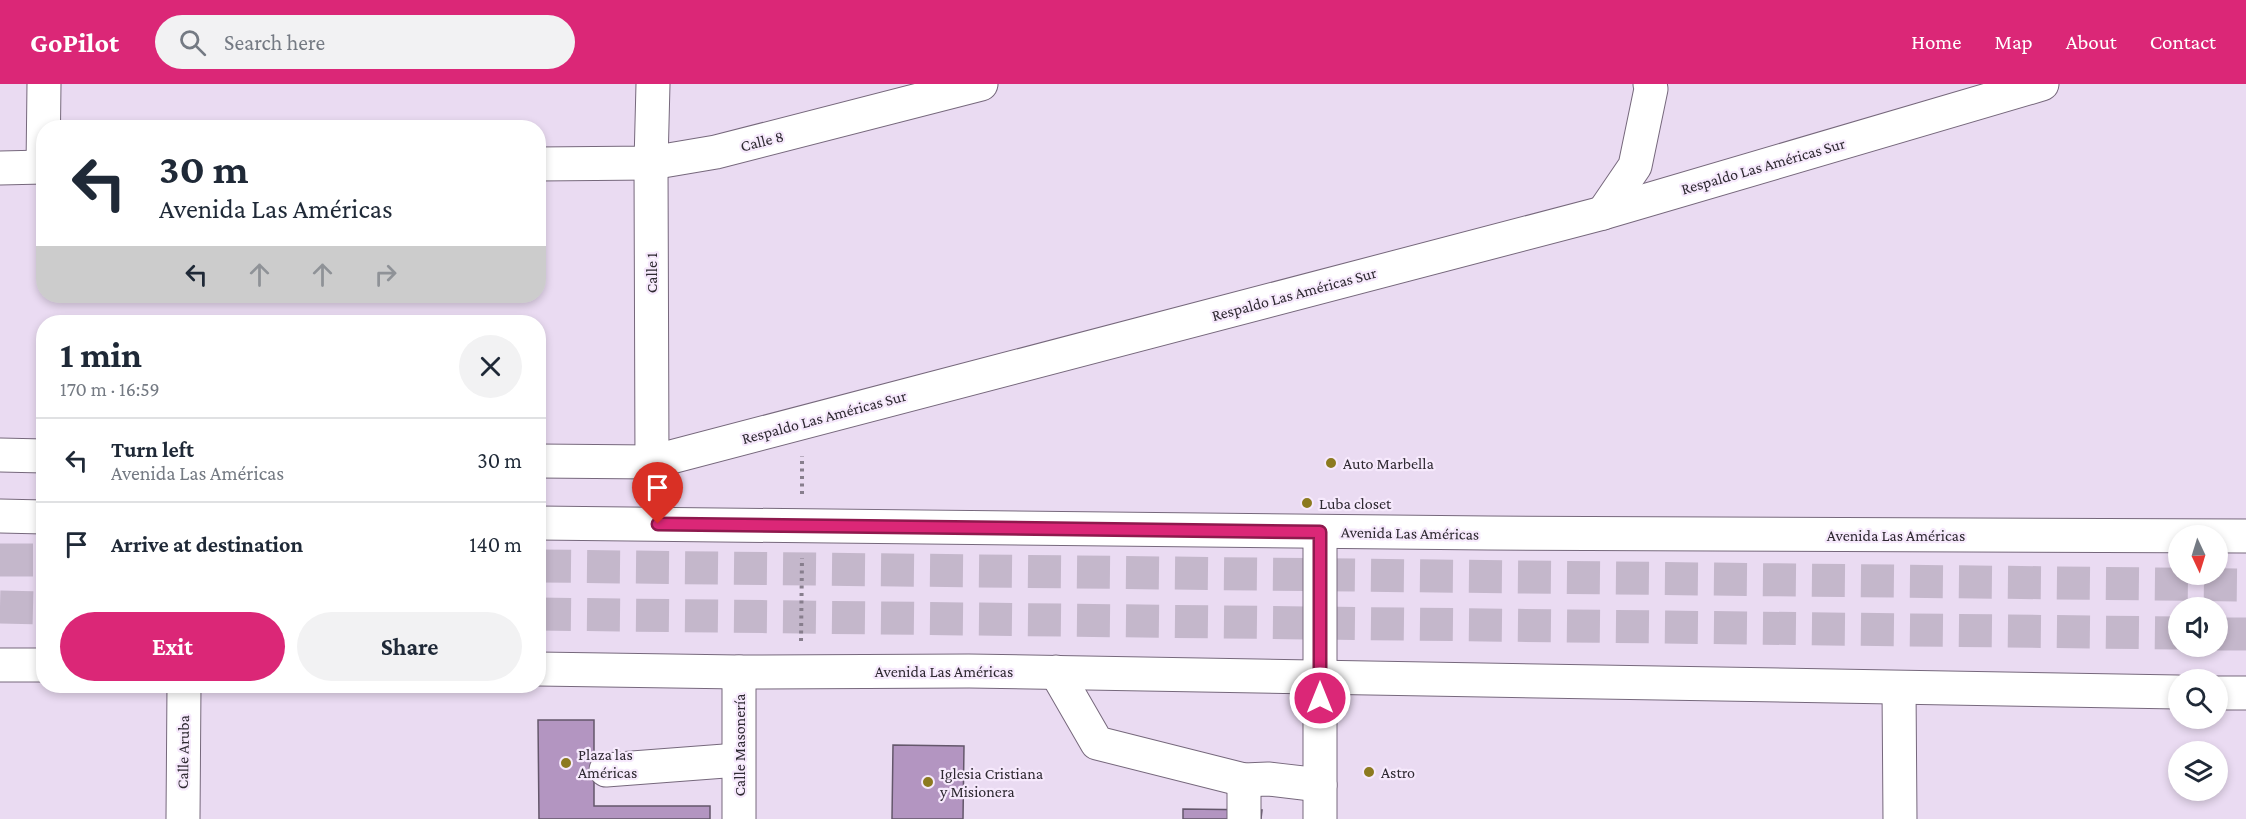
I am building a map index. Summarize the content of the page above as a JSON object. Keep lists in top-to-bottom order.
{
  "streets": {
    "main road": [
      "Calle 8",
      "Respaldo Las Américas Sur",
      "Calle 1",
      "Avenida Las Américas",
      "Calle Masonería",
      "Calle Aruba"
    ]
  },
  "crossings": [
    ["Calle 8", "Calle 1"],
    ["Respaldo Las Américas Sur", "Calle 1"],
    ["Avenida Las Américas", "Calle Masonería"]
  ],
  "places": [
    "Auto Marbella",
    "Luba closet",
    "Plaza las Américas",
    "Astro",
    "Iglesia Cristiana y Misionera"
  ],
  "north": "bottom",
  "page": {
    "header": "GoPilot",
    "search": "Search here",
    "nav": [
      "Home",
      "Map",
      "About",
      "Contact"
    ],
    "turn": ["30 m", "Avenida Las Américas"],
    "heading": ["1 min", "170 m · 16:59"],
    "list": [
      {
        "name": "Turn left",
        "note": "Avenida Las Américas",
        "value": "30 m"
      },
      {
        "name": "Arrive at destination",
        "value": "140 m"
      }
    ],
    "buttons": ["Exit", "Share"]
  }
}
